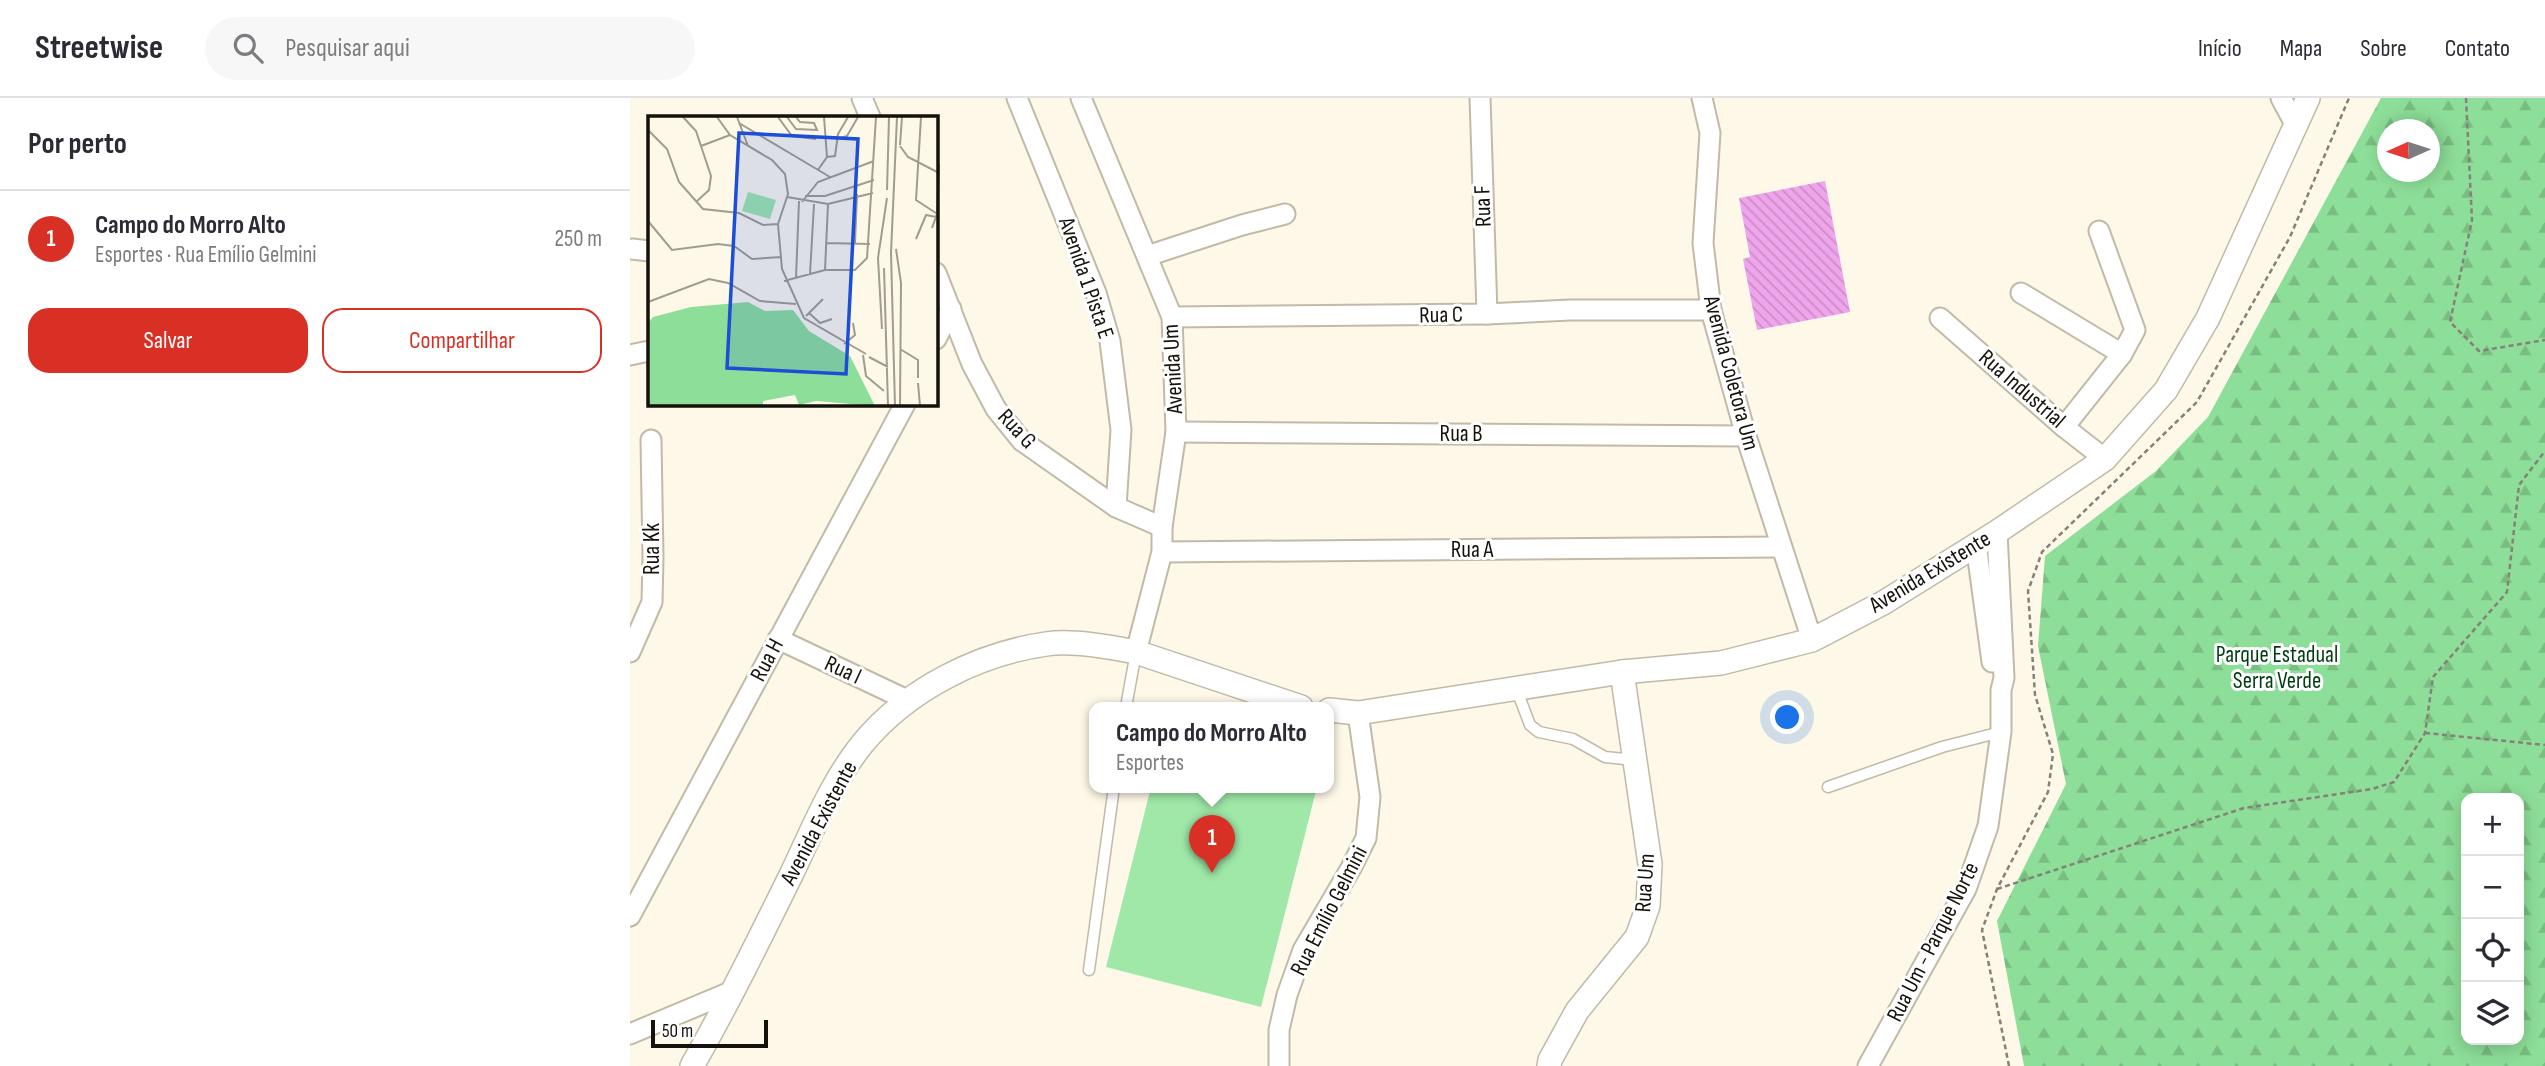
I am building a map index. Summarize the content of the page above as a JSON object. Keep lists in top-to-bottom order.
{
  "streets": {
    "street": [
      "Rua F",
      "Avenida 1 Pista E",
      "Rua C",
      "Avenida Um",
      "Avenida Coletora Um",
      "Rua Industrial",
      "Rua G",
      "Rua B",
      "Rua Kk",
      "Rua A",
      "Avenida Existente",
      "Rua H",
      "Rua I",
      "Rua Um",
      "Rua Emílio Gelmini",
      "Rua Um - Parque Norte"
    ]
  },
  "crossings": [
    ["Rua F", "Rua C"],
    ["Avenida 1 Pista E", "Rua G"],
    ["Rua C", "Avenida Um"],
    ["Rua C", "Avenida Coletora Um"],
    ["Avenida Um", "Rua G"],
    ["Avenida Um", "Rua B"],
    ["Avenida Um", "Rua A"],
    ["Avenida Um", "Avenida Existente"],
    ["Avenida Coletora Um", "Rua B"],
    ["Avenida Coletora Um", "Rua A"],
    ["Avenida Coletora Um", "Avenida Existente"],
    ["Rua Industrial", "Avenida Existente"],
    ["Avenida Existente", "Rua I"],
    ["Avenida Existente", "Rua Um"],
    ["Avenida Existente", "Rua Emílio Gelmini"],
    ["Avenida Existente", "Rua Um - Parque Norte"],
    ["Rua H", "Rua I"]
  ],
  "parks": ["Parque Estadual Serra Verde"],
  "scale_bar": "50 m",
  "north": "left",
  "page": {
    "header": "Streetwise",
    "search": "Pesquisar aqui",
    "nav": [
      "Início",
      "Mapa",
      "Sobre",
      "Contato"
    ],
    "heading": "Por perto",
    "list": [
      {
        "mark": "1",
        "name": "Campo do Morro Alto",
        "note": "Esportes · Rua Emílio Gelmini",
        "value": "250 m"
      }
    ],
    "buttons": ["Salvar", "Compartilhar"],
    "popup": ["Campo do Morro Alto", "Esportes"],
    "map_buttons": ["+", "−"],
    "pins": "1",
    "scale": "50 m"
  }
}
